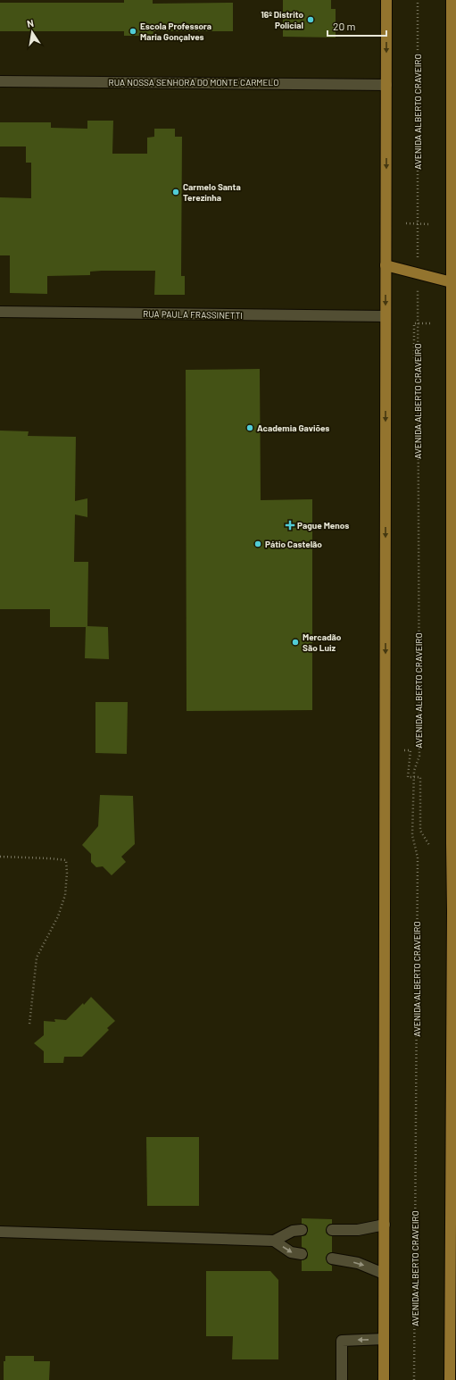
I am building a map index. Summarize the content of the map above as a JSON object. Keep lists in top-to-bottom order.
{
  "streets": {
    "street": ["RUA NOSSA SENHORA DO MONTE CARMELO", "RUA PAULA FRASSINETTI"],
    "path": ["AVENIDA ALBERTO CRAVEIRO"]
  },
  "places": {
    "other": [
      "16º Distrito Policial",
      "Escola Professora Maria Gonçalves",
      "Carmelo Santa Terezinha",
      "Academia Gaviões",
      "Pátio Castelão",
      "Mercadão São Luiz"
    ],
    "health": ["Pague Menos"]
  },
  "scale_bar": "20 m",
  "north": "top"
}
